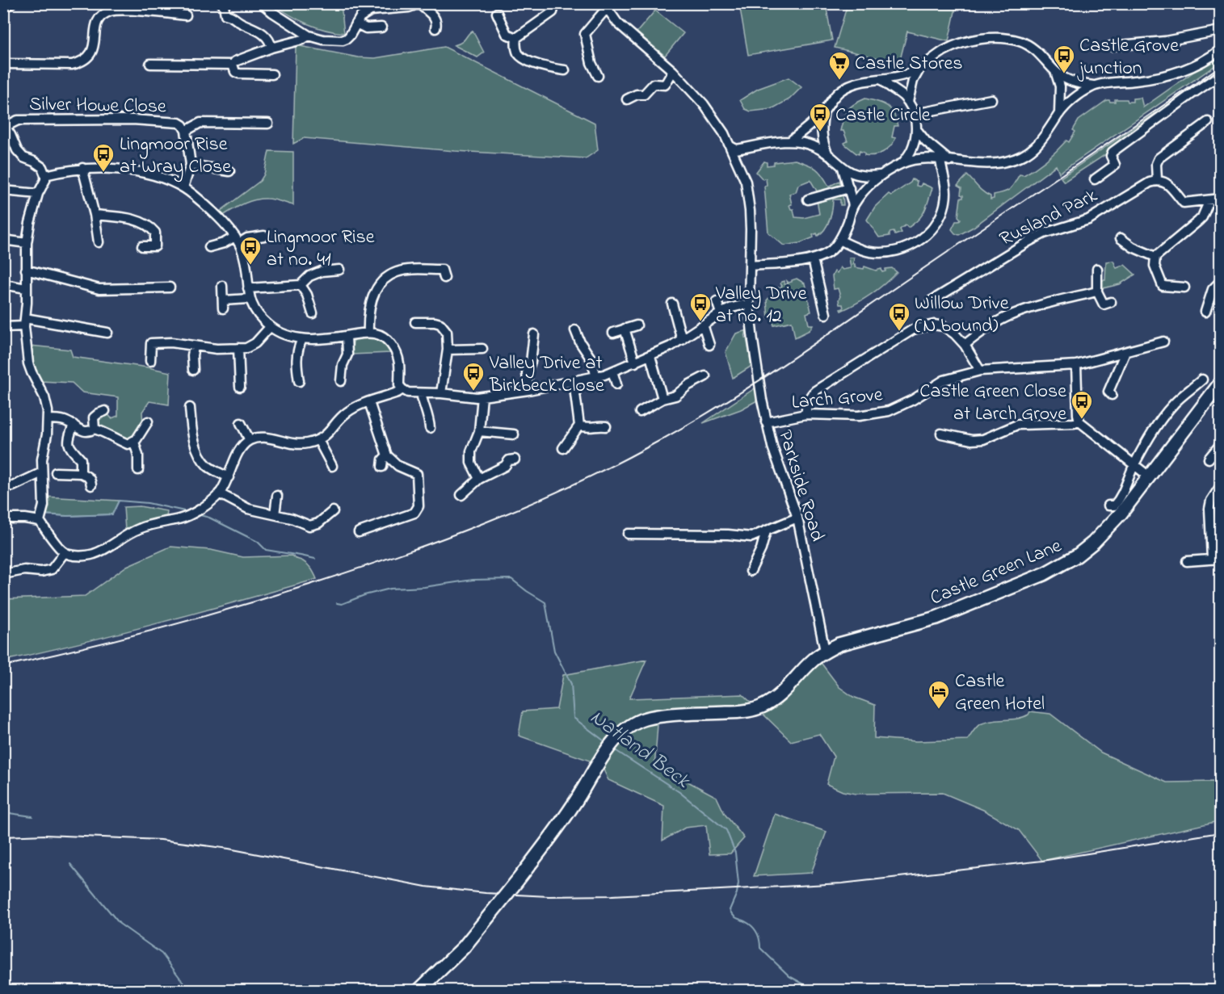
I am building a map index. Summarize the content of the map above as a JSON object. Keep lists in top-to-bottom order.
{
  "streets": {
    "highway": ["Castle Green Lane"],
    "street": [
      "Silver Howe Close",
      "Rusland Park",
      "Larch Grove",
      "Parkside Road"
    ]
  },
  "crossings": [
    ["Larch Grove", "Parkside Road"],
    ["Parkside Road", "Castle Green Lane"]
  ],
  "water": ["Natland Beck"],
  "places": {
    "bus stop": [
      "Castle Grove junction",
      "Castle Circle",
      "Lingmoor Rise at Wray Close",
      "Lingmoor Rise at no. 41",
      "Valley Drive at no. 12",
      "Willow Drive (N bound)",
      "Valley Drive at Birkbeck Close",
      "Castle Green Close at Larch Grove"
    ],
    "supermarket": ["Castle Stores"],
    "hotel": ["Castle Green Hotel"]
  }
}
